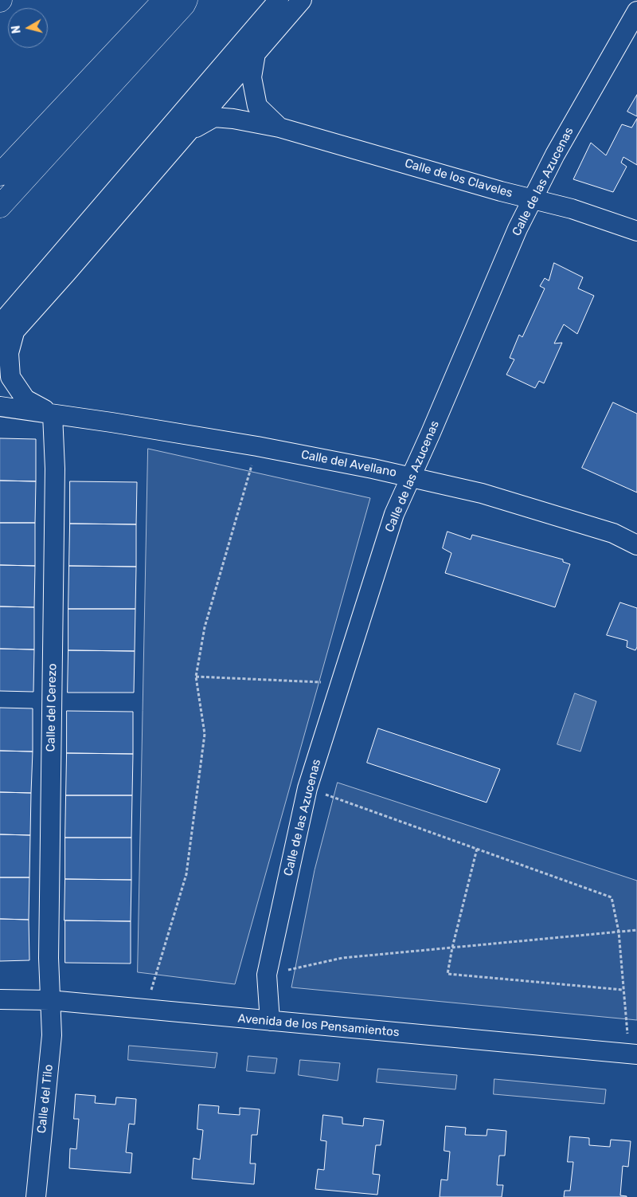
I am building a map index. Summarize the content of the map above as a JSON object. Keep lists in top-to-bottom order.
{
  "streets": {
    "street": [
      "Calle de los Claveles",
      "Calle de las Azucenas",
      "Calle del Avellano",
      "Calle del Cerezo",
      "Avenida de los Pensamientos",
      "Calle del Tilo"
    ]
  },
  "crossings": [
    ["Calle de los Claveles", "Calle de las Azucenas"],
    ["Calle de las Azucenas", "Calle del Avellano"],
    ["Calle de las Azucenas", "Avenida de los Pensamientos"],
    ["Calle del Avellano", "Calle del Cerezo"],
    ["Calle del Cerezo", "Avenida de los Pensamientos"],
    ["Calle del Cerezo", "Calle del Tilo"],
    ["Avenida de los Pensamientos", "Calle del Tilo"]
  ],
  "north": "left"
}
